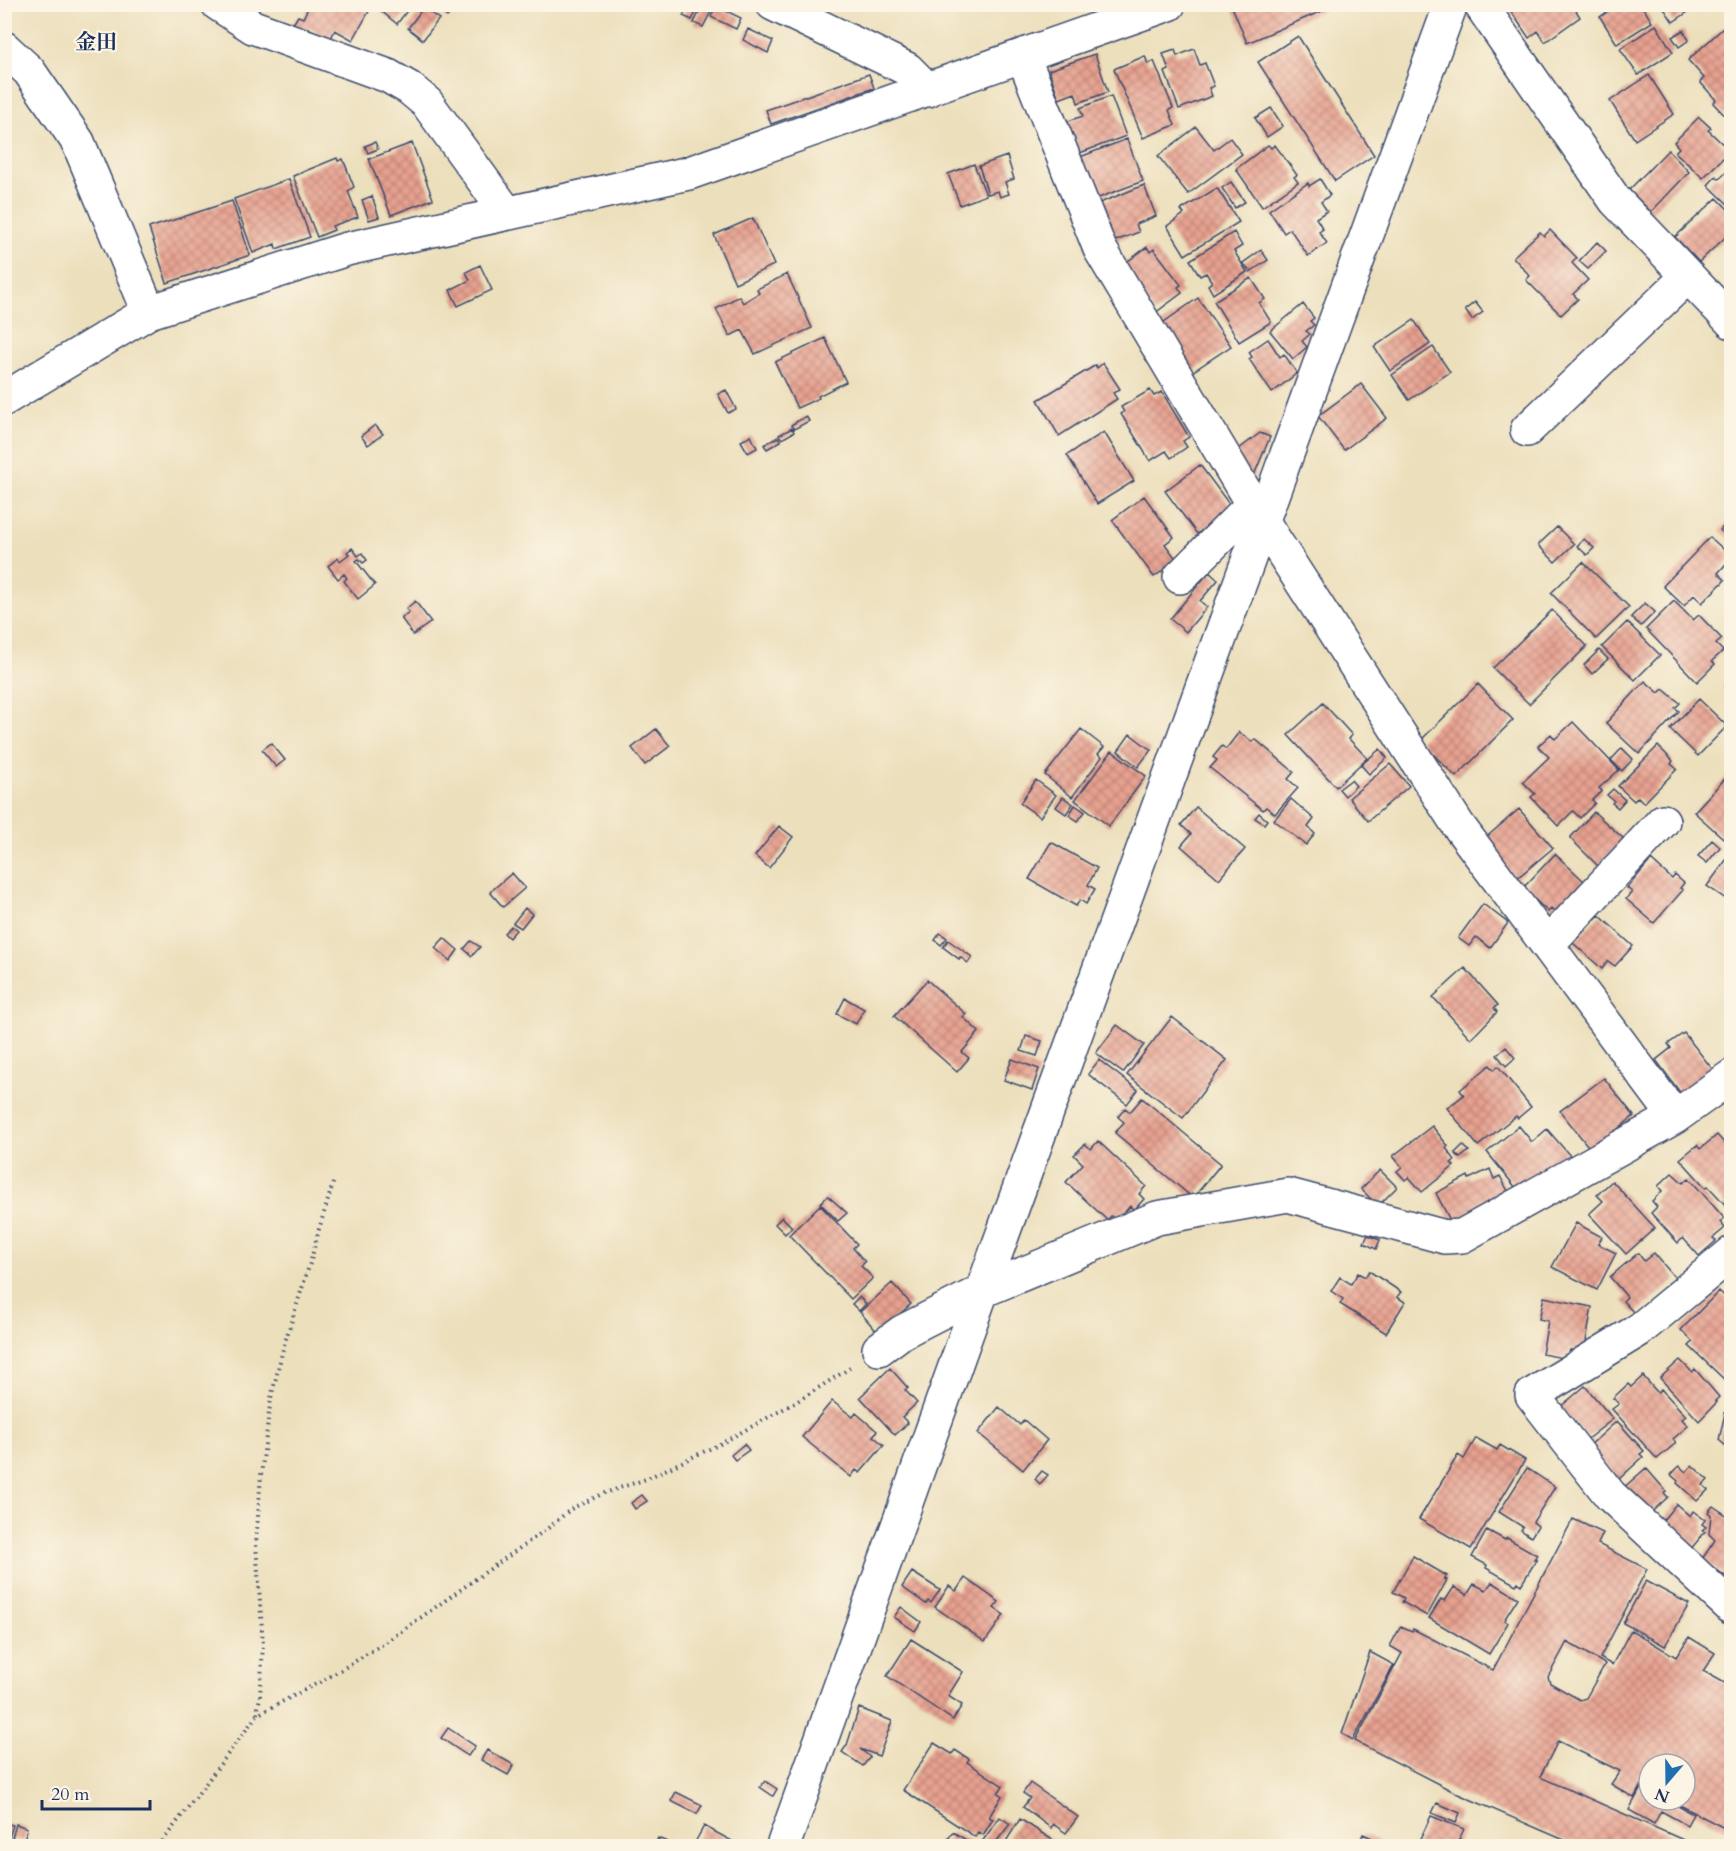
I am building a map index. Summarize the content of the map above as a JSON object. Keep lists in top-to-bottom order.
{
  "districts": ["金田"],
  "scale_bar": "20 m",
  "north": "bottom"
}
